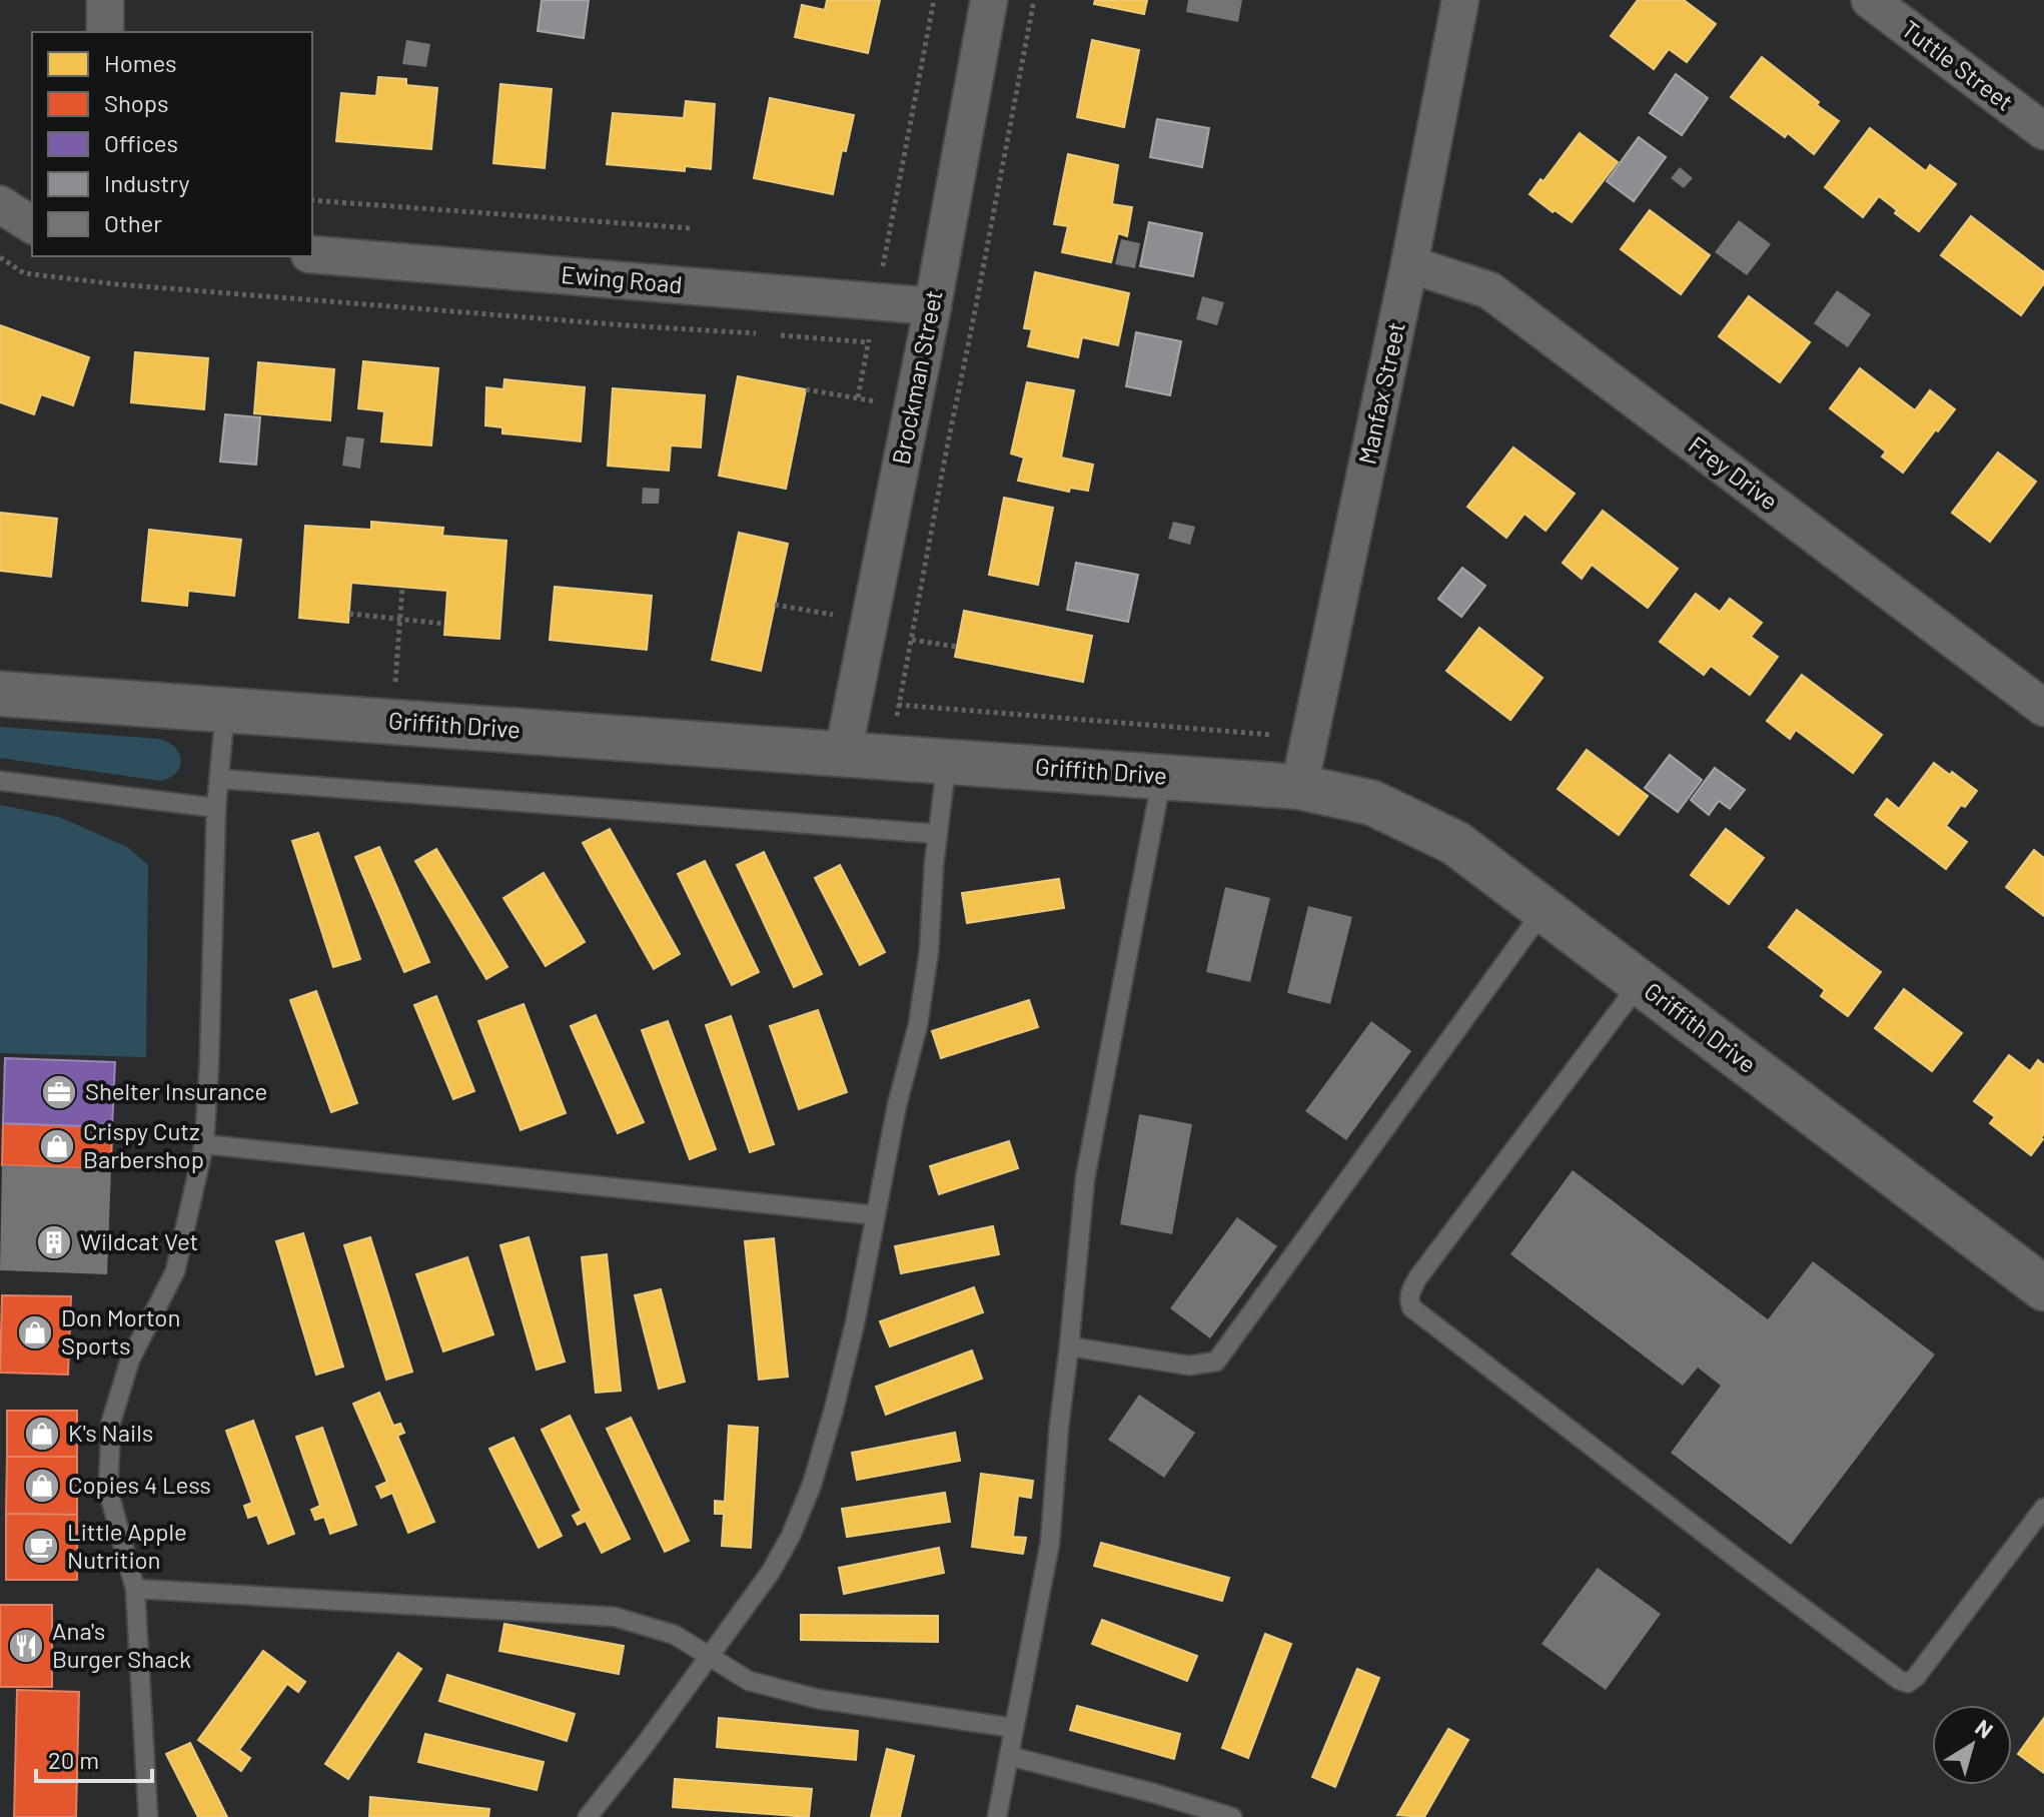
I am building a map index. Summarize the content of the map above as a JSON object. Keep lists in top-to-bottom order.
{
  "streets": {
    "street": [
      "Tuttle Street",
      "Ewing Road",
      "Brockman Street",
      "Manfax Street",
      "Frey Drive",
      "Griffith Drive"
    ]
  },
  "crossings": [
    ["Ewing Road", "Brockman Street"],
    ["Brockman Street", "Griffith Drive"],
    ["Manfax Street", "Frey Drive"],
    ["Manfax Street", "Griffith Drive"]
  ],
  "places": {
    "office": ["Shelter Insurance"],
    "shop": [
      "Crispy Cutz Barbershop",
      "Don Morton Sports",
      "K's Nails",
      "Copies 4 Less"
    ],
    "building": ["Wildcat Vet"],
    "cafe": ["Little Apple Nutrition"],
    "restaurant": ["Ana's Burger Shack"]
  },
  "legend": [
    "Homes",
    "Shops",
    "Offices",
    "Industry",
    "Other"
  ],
  "scale_bar": "20 m",
  "north": "top right"
}
